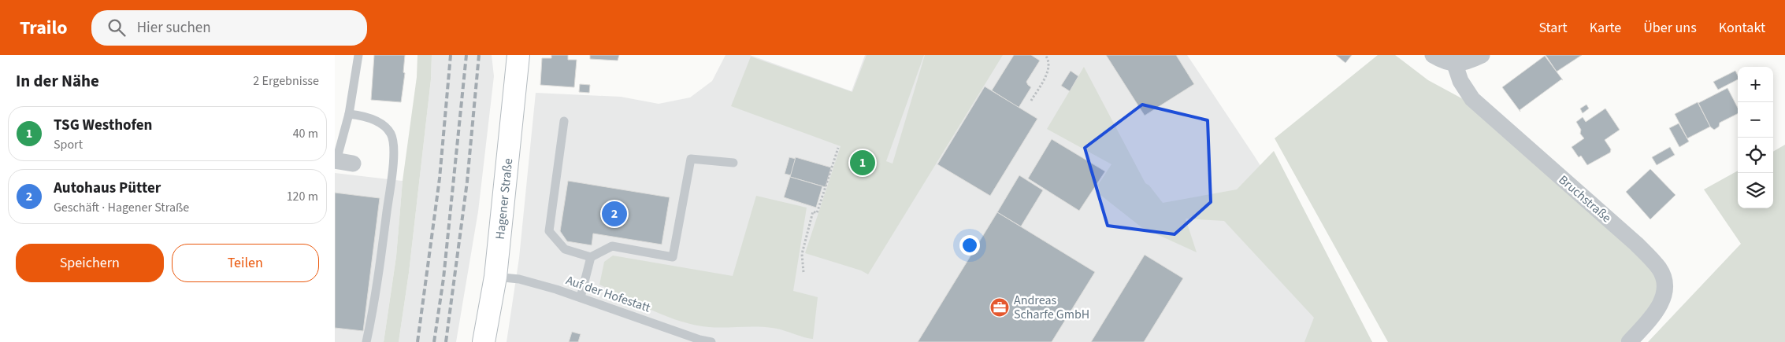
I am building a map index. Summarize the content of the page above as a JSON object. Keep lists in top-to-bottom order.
{
  "streets": {
    "main road": ["Hagener Straße"],
    "street": ["Bruchstraße"],
    "lane": ["Auf der Hofestatt"]
  },
  "crossings": [
    ["Hagener Straße", "Auf der Hofestatt"]
  ],
  "places": {
    "office": ["Andreas Scharfe GmbH"]
  },
  "page": {
    "header": "Trailo",
    "search": "Hier suchen",
    "nav": [
      "Start",
      "Karte",
      "Über uns",
      "Kontakt"
    ],
    "heading": ["In der Nähe", "2 Ergebnisse"],
    "map_buttons": ["+", "−"],
    "list": [
      {
        "mark": "1",
        "name": "TSG Westhofen",
        "note": "Sport",
        "value": "40 m"
      },
      {
        "mark": "2",
        "name": "Autohaus Pütter",
        "note": "Geschäft · Hagener Straße",
        "value": "120 m"
      }
    ],
    "pins": ["1", "2"],
    "buttons": ["Speichern", "Teilen"]
  }
}
